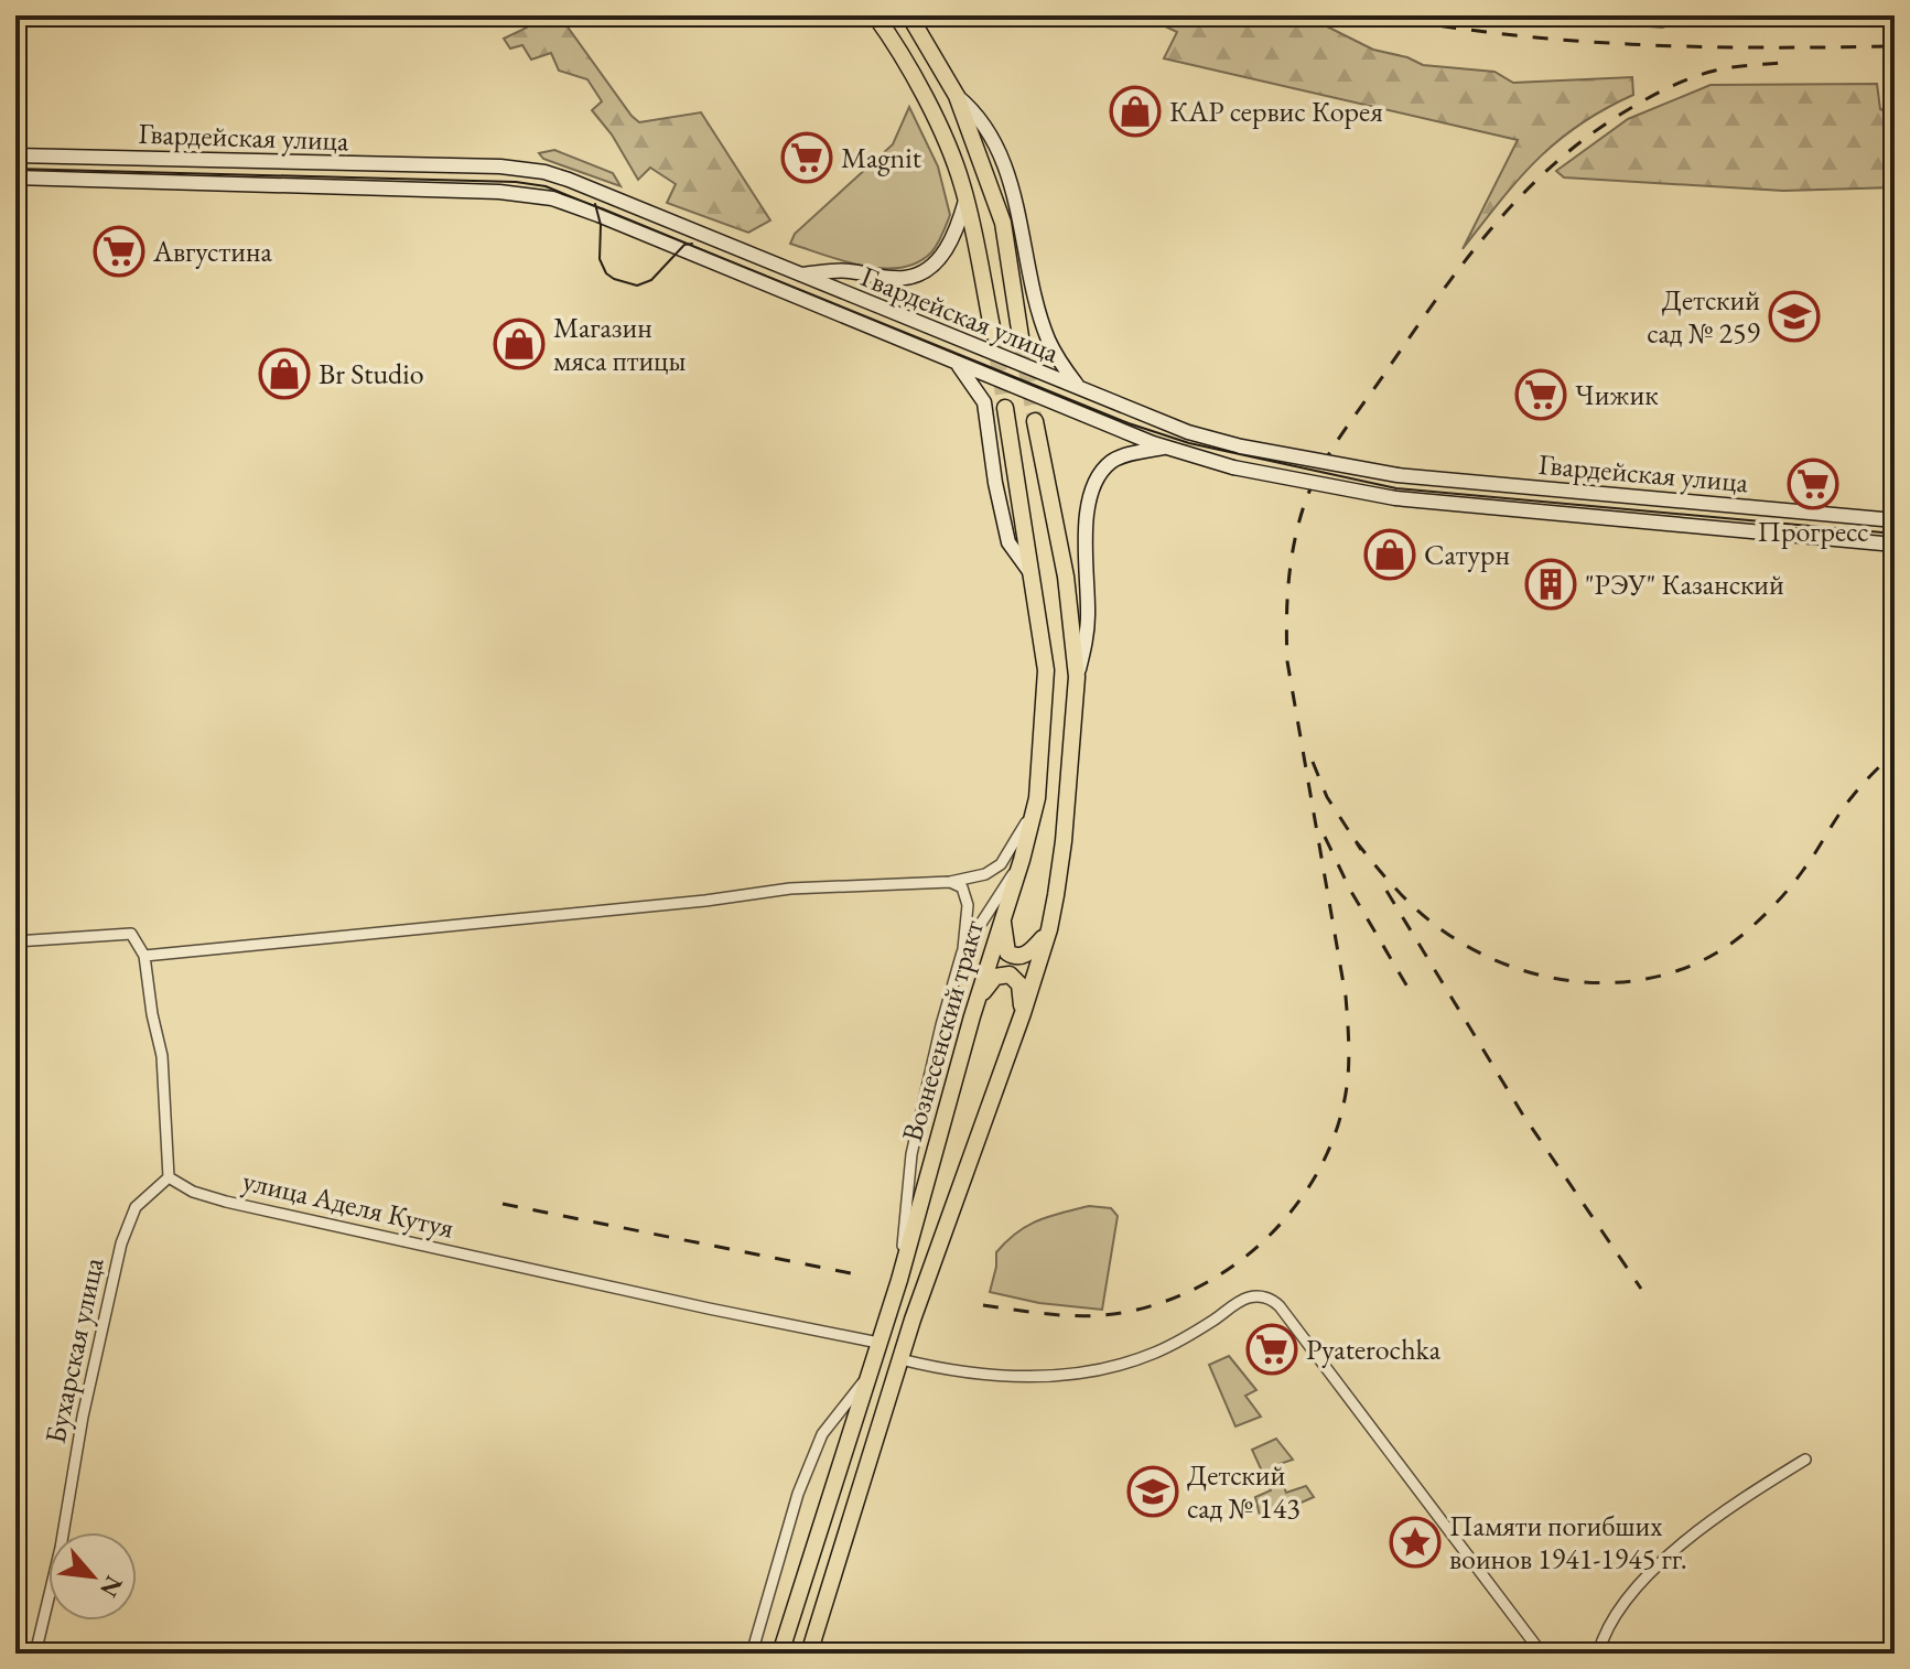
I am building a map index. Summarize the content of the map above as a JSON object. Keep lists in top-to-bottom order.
{
  "streets": {
    "main road": ["Гвардейская улица", "Вознесенский тракт"],
    "street": ["улица Аделя Кутуя", "Бухарская улица"]
  },
  "crossings": [
    ["Вознесенский тракт", "улица Аделя Кутуя"],
    ["улица Аделя Кутуя", "Бухарская улица"]
  ],
  "places": {
    "shop": [
      "КАР сервис Корея",
      "Магазин мяса птицы",
      "Br Studio",
      "Сатурн"
    ],
    "supermarket": [
      "Magnit",
      "Августина",
      "Чижик",
      "Прогресс",
      "Pyaterochka"
    ],
    "school or university": ["Детский сад № 259", "Детский сад № 143"],
    "building": ["\"РЭУ\" Казанский"],
    "place": ["Памяти погибших воинов 1941-1945 гг."]
  },
  "north": "bottom right"
}
